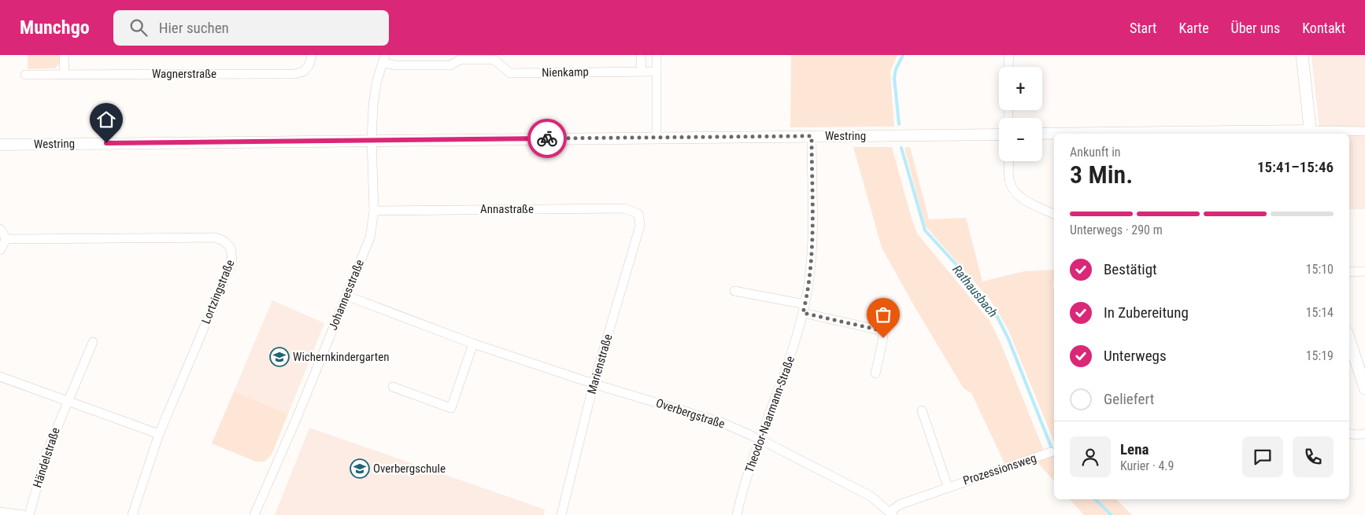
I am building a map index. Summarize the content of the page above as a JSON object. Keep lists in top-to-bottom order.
{
  "streets": {
    "street": [
      "Nienkamp",
      "Wagnerstraße",
      "Westring",
      "Annastraße",
      "Lortzingstraße",
      "Johannesstraße",
      "Marienstraße",
      "Overbergstraße",
      "Theodor-Naarmann-Straße",
      "Händelstraße",
      "Prozessionsweg"
    ]
  },
  "crossings": [
    ["Nienkamp", "Johannesstraße"],
    ["Westring", "Johannesstraße"],
    ["Westring", "Theodor-Naarmann-Straße"],
    ["Annastraße", "Johannesstraße"],
    ["Annastraße", "Marienstraße"],
    ["Johannesstraße", "Overbergstraße"],
    ["Marienstraße", "Overbergstraße"],
    ["Overbergstraße", "Theodor-Naarmann-Straße"],
    ["Overbergstraße", "Prozessionsweg"]
  ],
  "water": ["Rathausbach"],
  "places": {
    "school or university": ["Wichernkindergarten", "Overbergschule"]
  },
  "page": {
    "header": "Munchgo",
    "search": "Hier suchen",
    "nav": [
      "Start",
      "Karte",
      "Über uns",
      "Kontakt"
    ],
    "map_buttons": ["+", "−"],
    "heading": ["3 Min.", "Ankunft in", "15:41–15:46"],
    "panel": ["Lena", "Kurier · 4.9"],
    "bar": "Unterwegs · 290 m",
    "list": [
      ["Bestätigt", "15:10"],
      ["In Zubereitung", "15:14"],
      ["Unterwegs", "15:19"],
      "Geliefert"
    ]
  }
}
